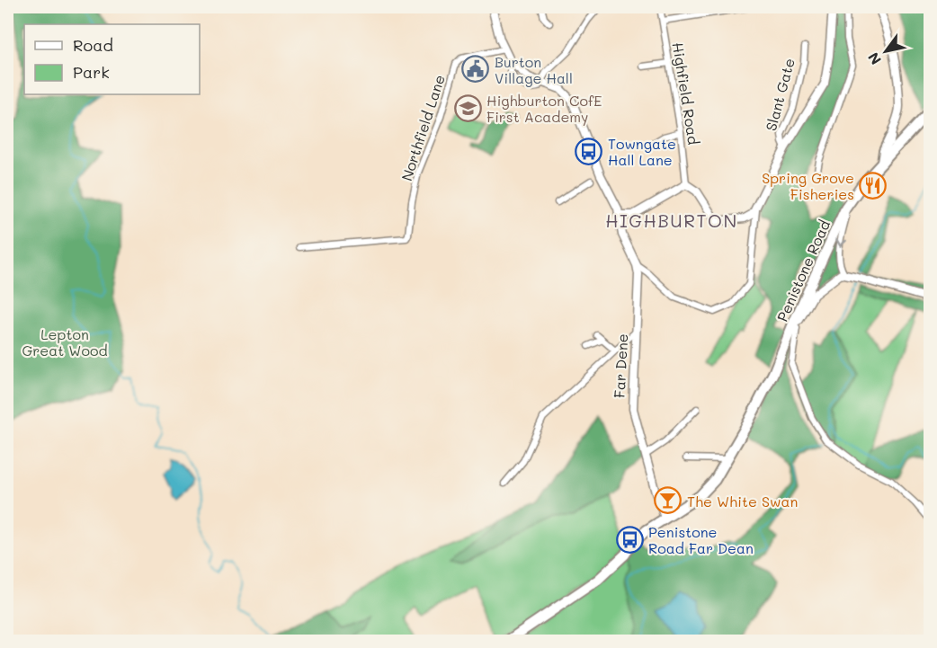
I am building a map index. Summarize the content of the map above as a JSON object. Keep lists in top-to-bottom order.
{
  "streets": {
    "highway": ["Penistone Road"],
    "street": [
      "Highfield Road",
      "Slant Gate",
      "Northfield Lane",
      "Far Dene"
    ]
  },
  "crossings": [
    ["Northfield Lane", "Far Dene"],
    ["Penistone Road", "Far Dene"]
  ],
  "districts": ["HIGHBURTON"],
  "parks": ["Lepton Great Wood"],
  "places": {
    "public building": ["Burton Village Hall"],
    "school or university": ["Highburton CofE First Academy"],
    "bus stop": ["Towngate Hall Lane", "Penistone Road Far Dean"],
    "restaurant": ["Spring Grove Fisheries"],
    "bar": ["The White Swan"]
  },
  "legend": ["Road", "Park"],
  "north": "bottom left"
}
